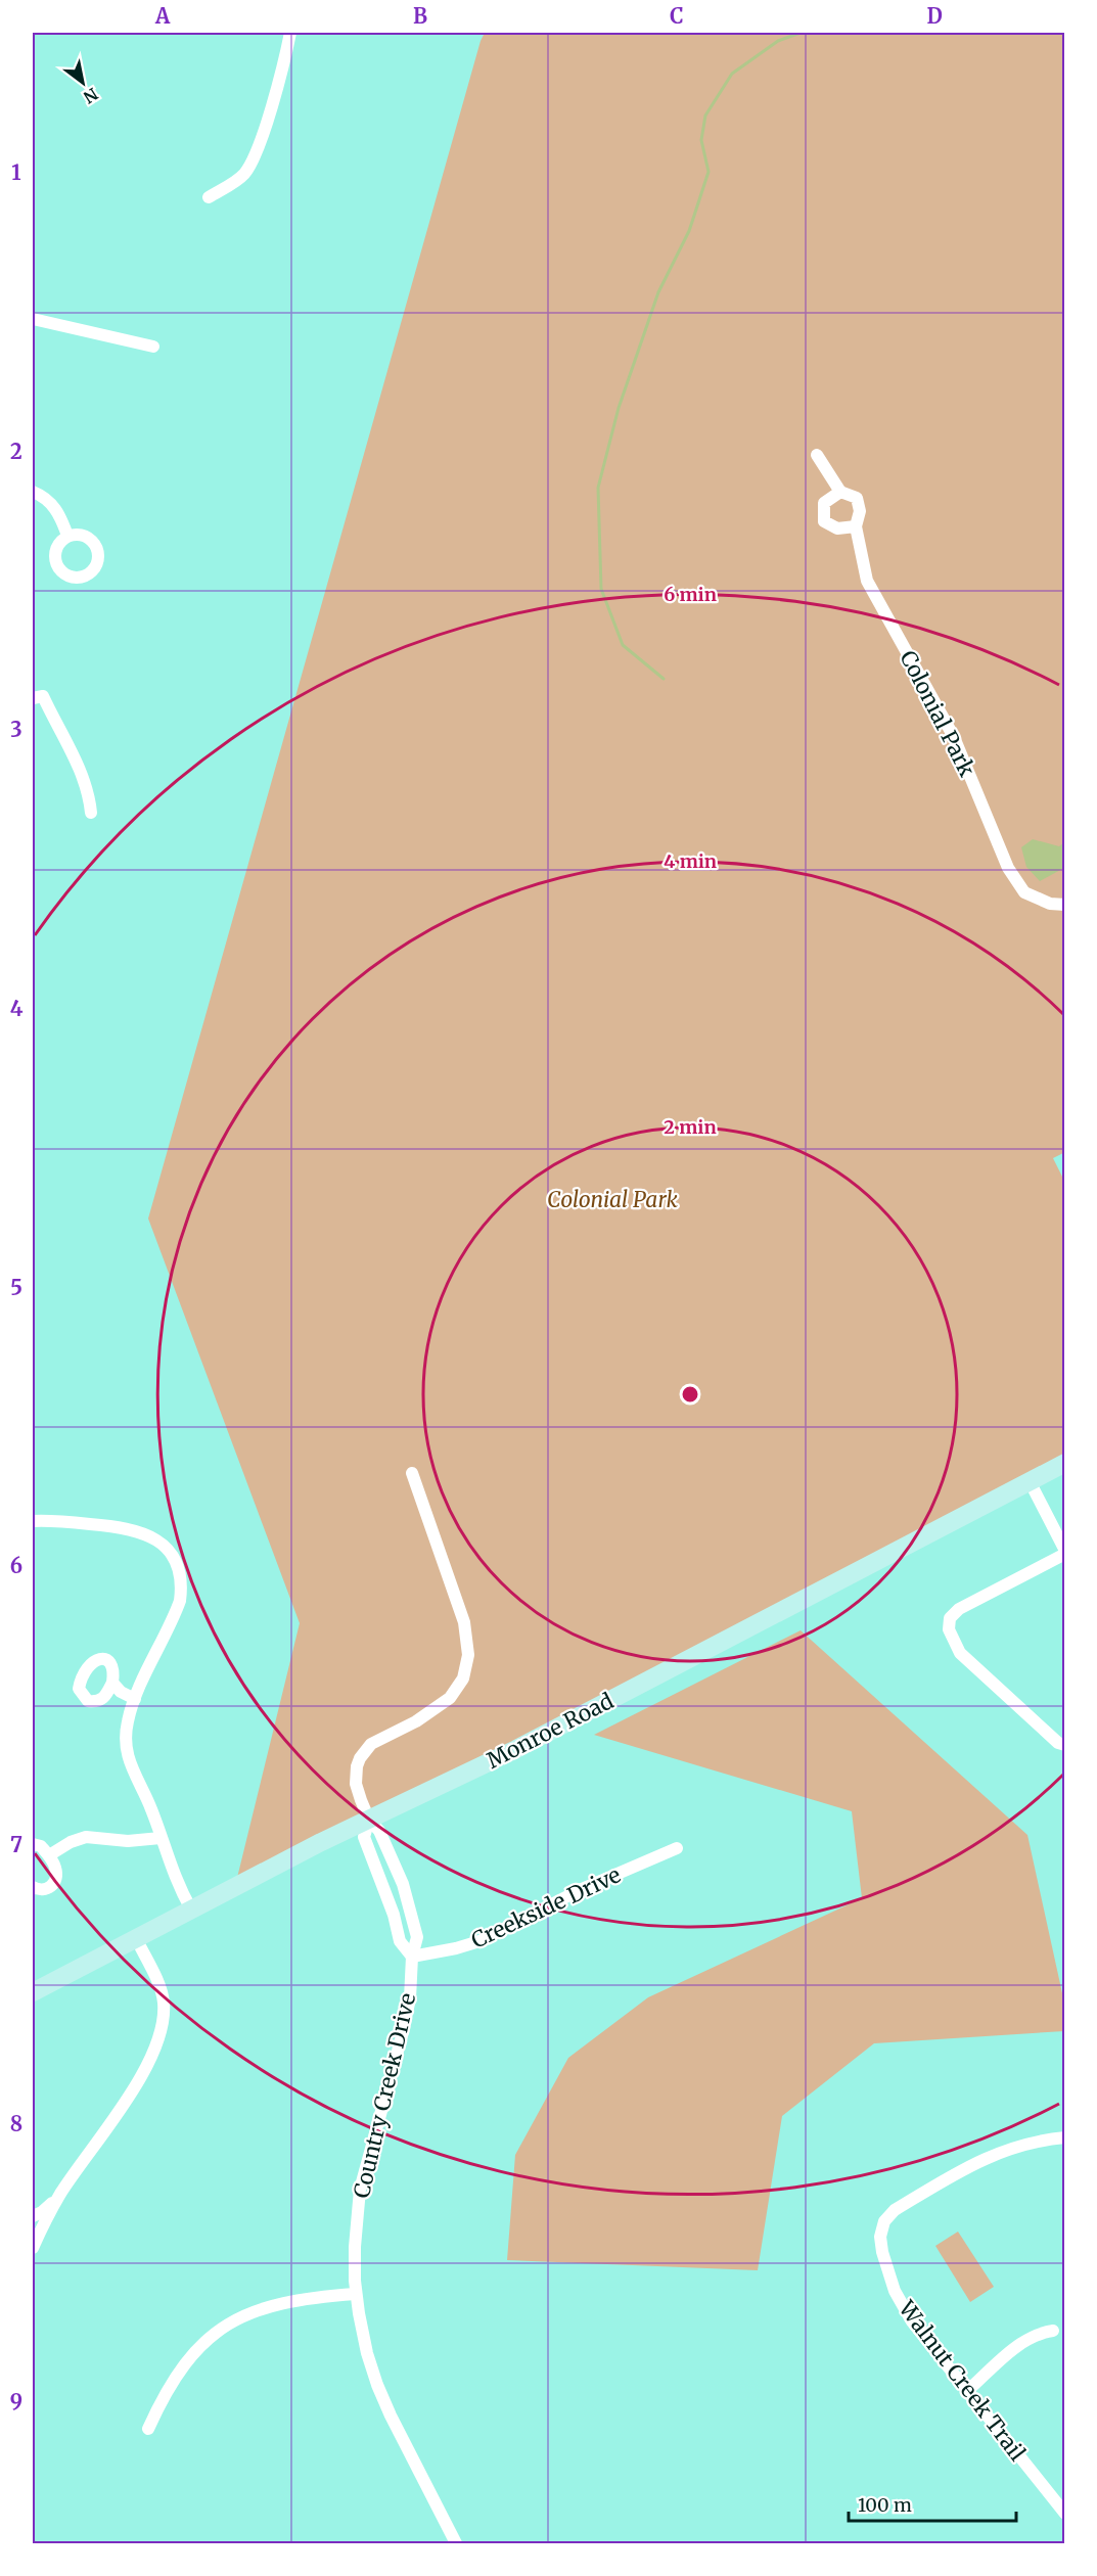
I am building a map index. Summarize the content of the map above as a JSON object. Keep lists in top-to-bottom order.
{
  "streets": {
    "street": [
      "Colonial Park",
      "Monroe Road",
      "Creekside Drive",
      "Country Creek Drive",
      "Walnut Creek Trail"
    ]
  },
  "crossings": [
    ["Monroe Road", "Country Creek Drive"],
    ["Creekside Drive", "Country Creek Drive"]
  ],
  "parks": ["Colonial Park"],
  "scale_bar": "100 m",
  "north": "bottom right",
  "grid": {
    "columns": [
      "A",
      "B",
      "C",
      "D"
    ],
    "rows": [
      "1",
      "2",
      "3",
      "4",
      "5",
      "6",
      "7",
      "8",
      "9"
    ]
  },
  "rings": ["6 min", "4 min", "2 min"]
}
